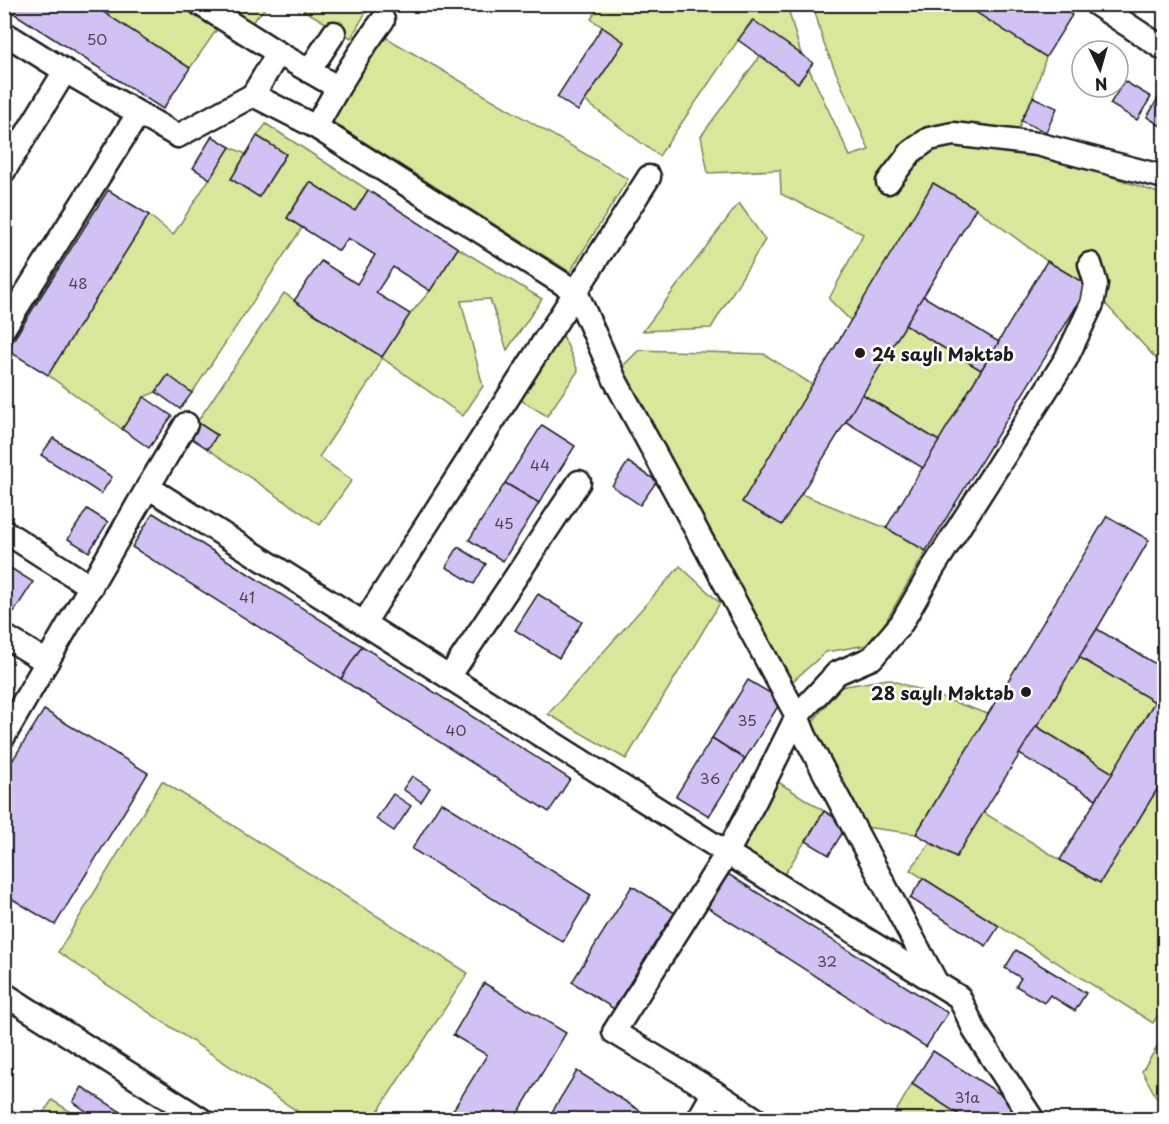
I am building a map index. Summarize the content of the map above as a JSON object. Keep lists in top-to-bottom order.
{
  "places": ["24 saylı Məktəb", "28 saylı Məktəb"],
  "house_numbers": [
    "50",
    "48",
    "44",
    "45",
    "41",
    "35",
    "40",
    "36",
    "32",
    "31a"
  ],
  "north": "bottom"
}
